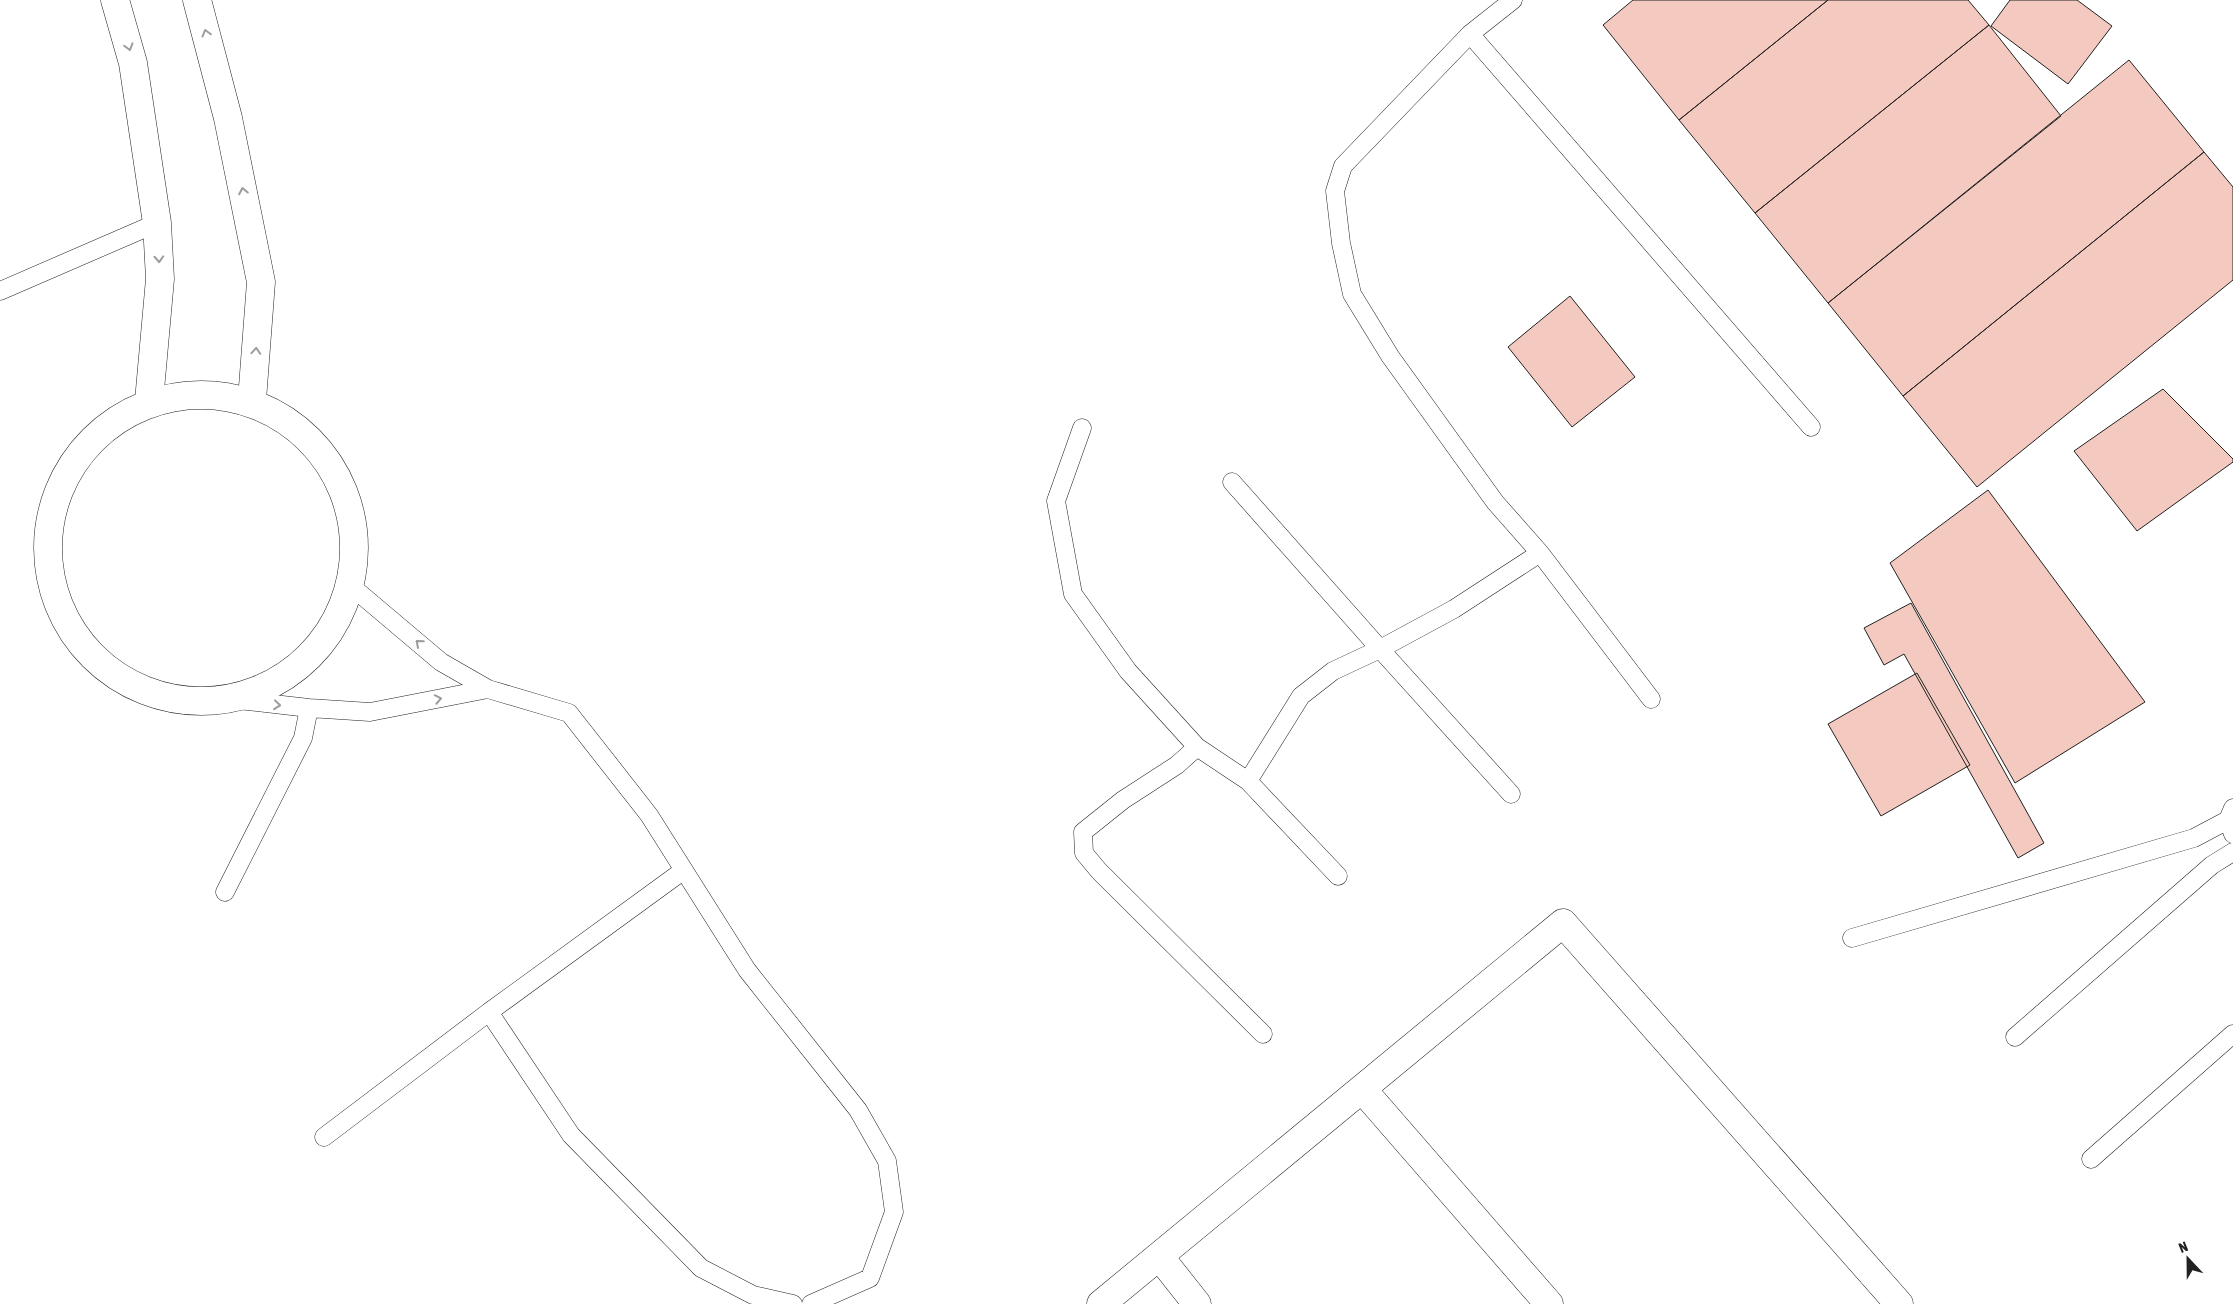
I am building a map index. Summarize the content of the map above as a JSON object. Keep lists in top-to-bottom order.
{
  "north": "top"
}
